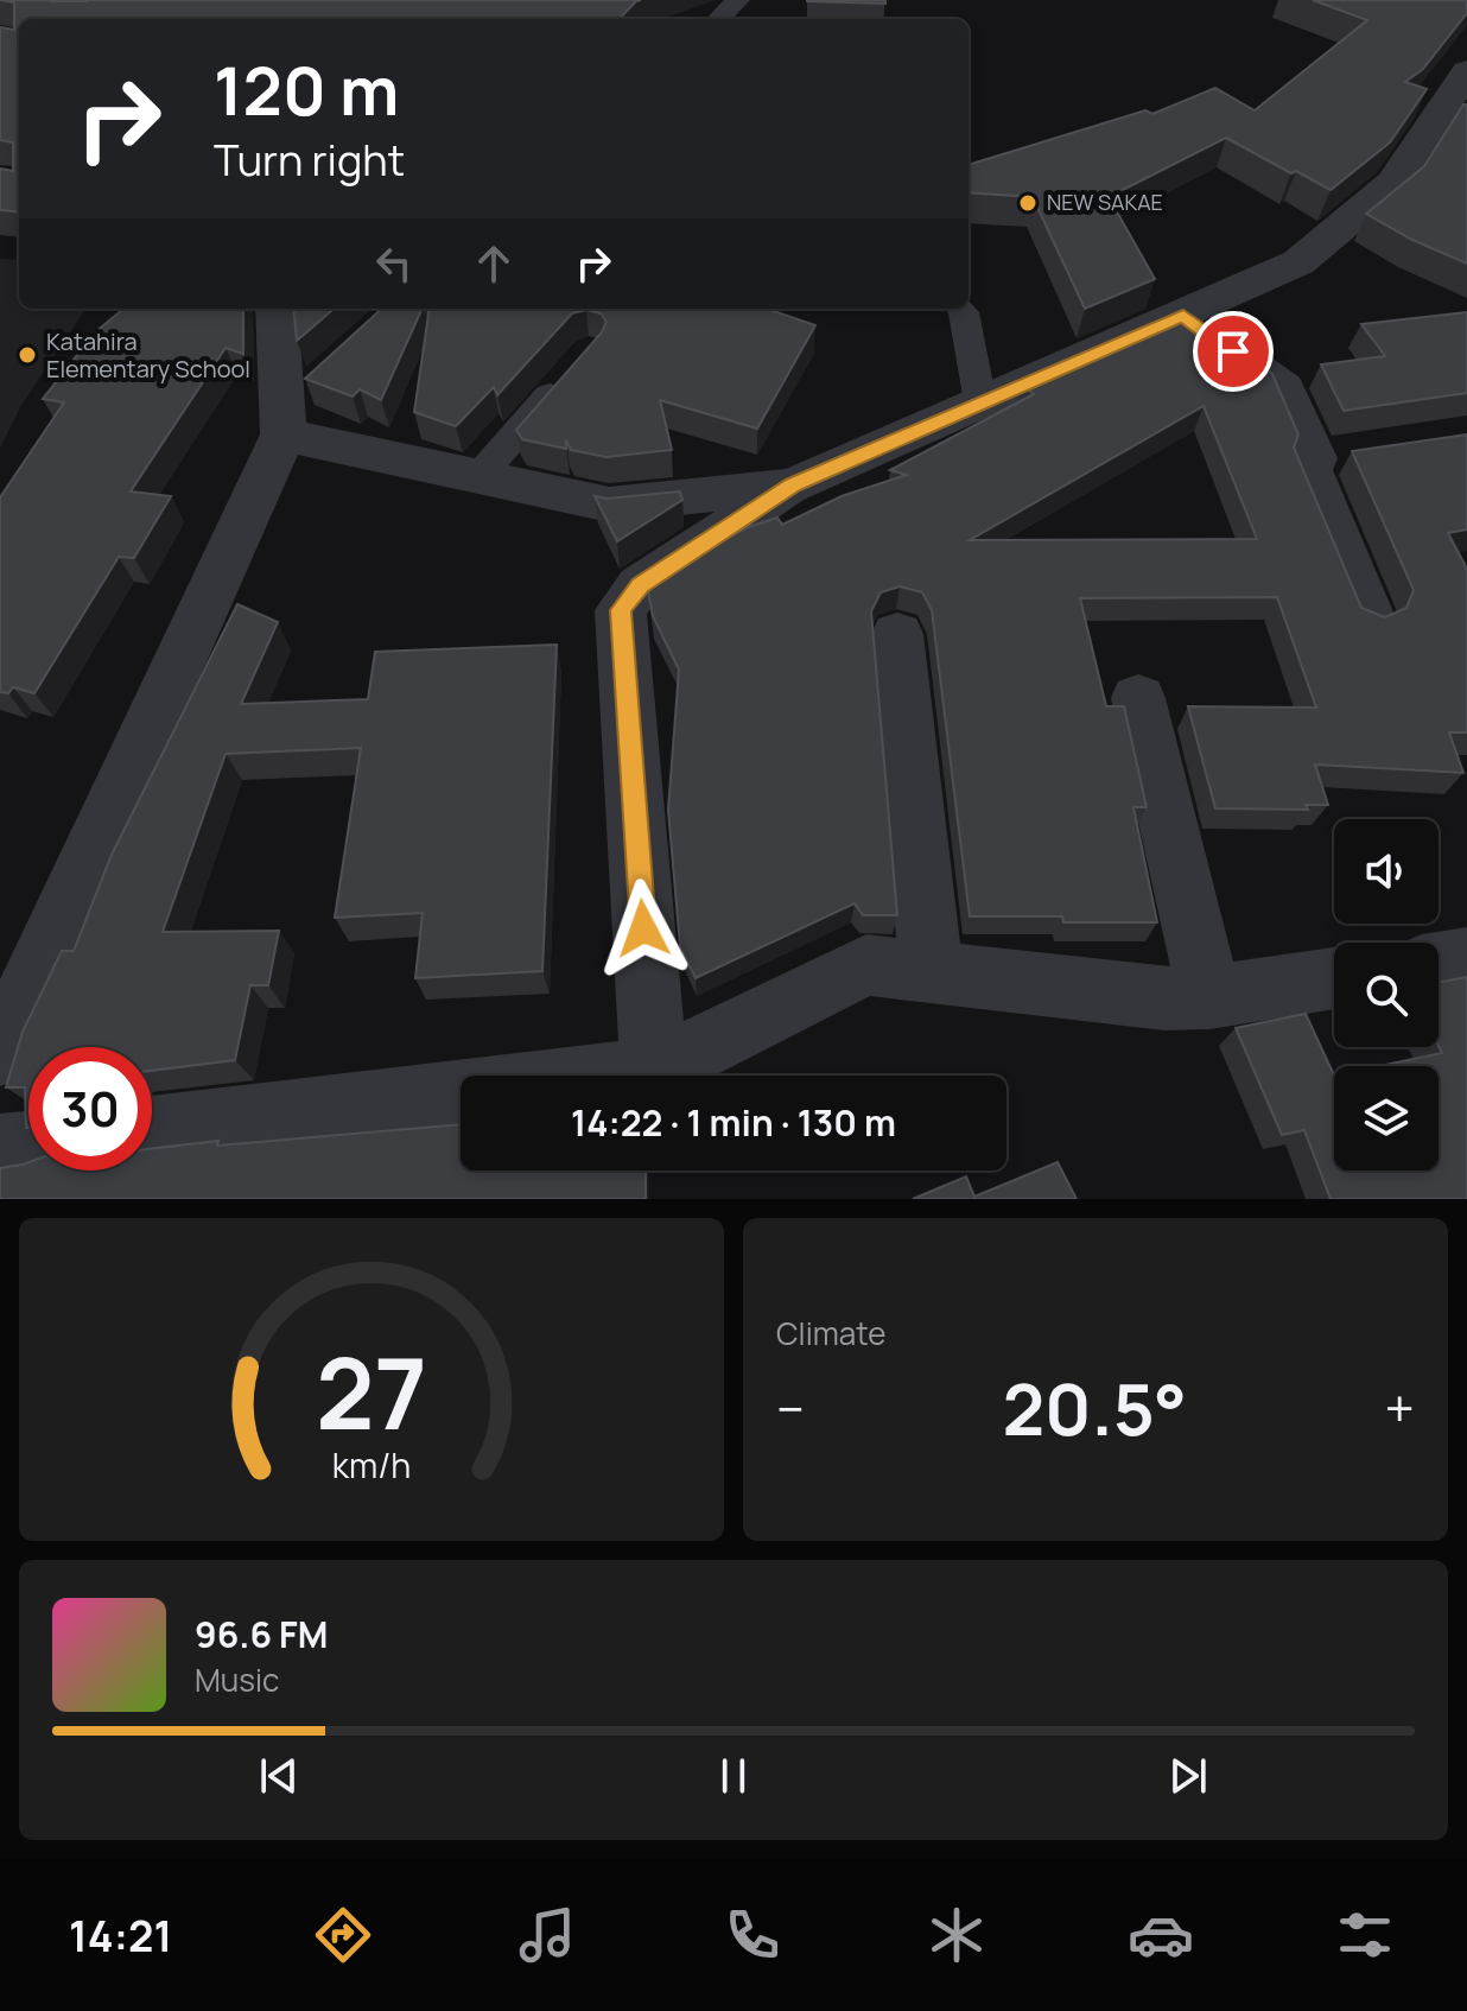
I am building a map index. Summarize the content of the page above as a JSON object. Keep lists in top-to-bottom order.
{
  "places": ["NEW SAKAE", "Katahira Elementary School"],
  "page": {
    "turn": ["120 m", "Turn right"],
    "limit": "30",
    "trip": "14:22 · 1 min · 130 m",
    "tile": "Climate",
    "heat": ["−", "20.5°", "+"],
    "song": ["96.6 FM", "Music"],
    "tabs": "14:21",
    "gauge": ["27", "km/h"]
  }
}
